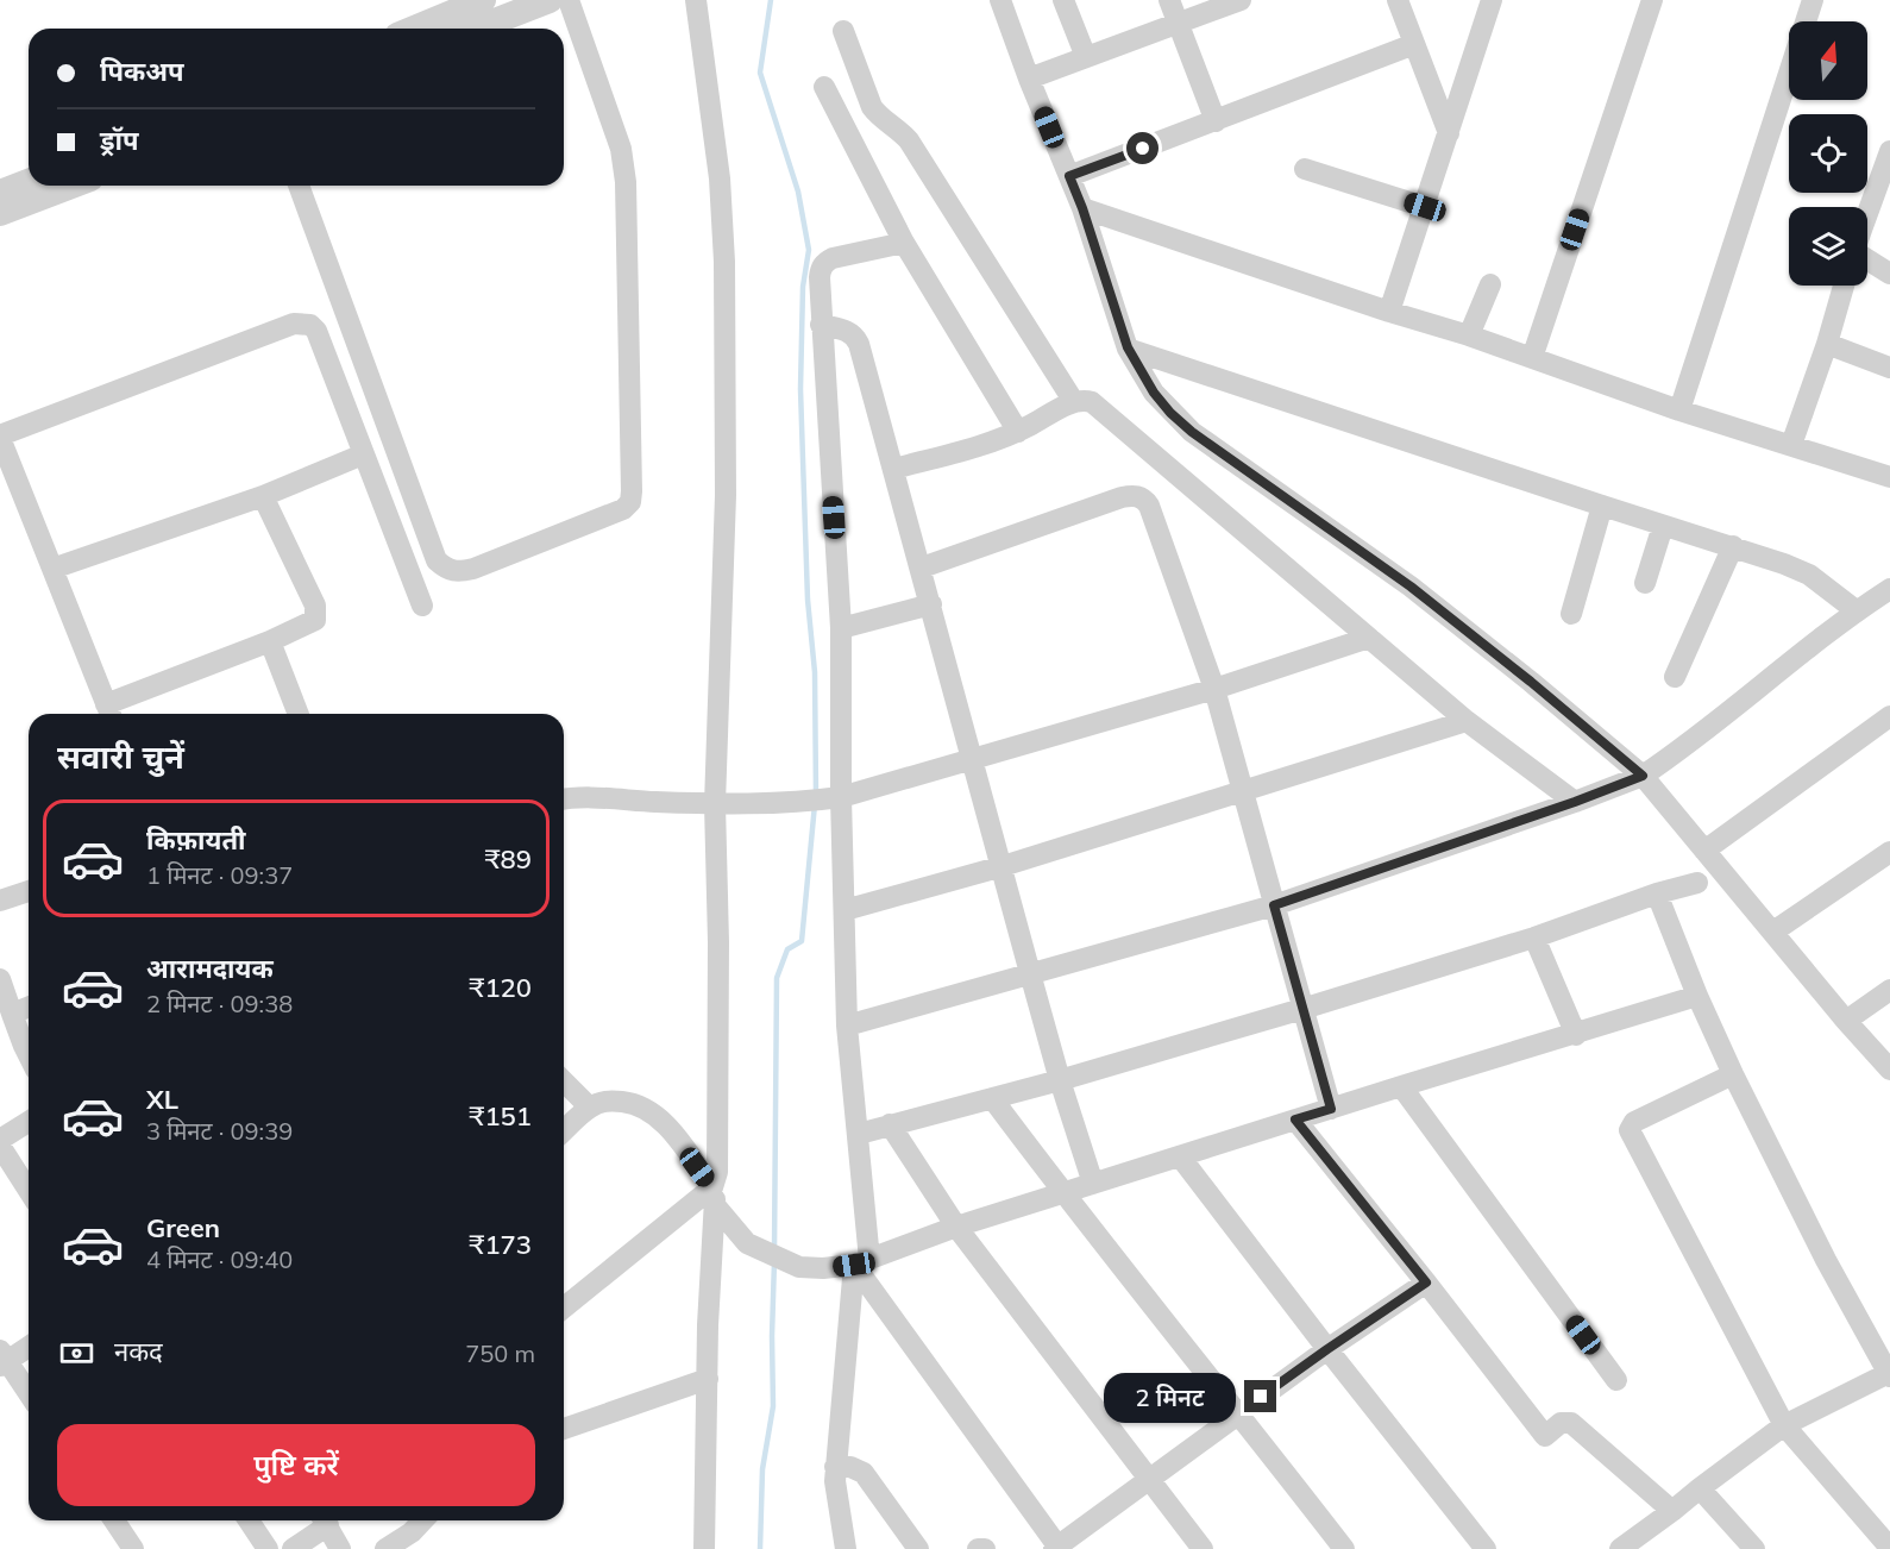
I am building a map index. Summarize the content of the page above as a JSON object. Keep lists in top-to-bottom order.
{
  "north": "top",
  "page": {
    "banner": ["पिकअप", "ड्रॉप"],
    "heading": "सवारी चुनें",
    "list": [
      {
        "name": "किफ़ायती",
        "note": "1 मिनट · 09:37",
        "value": "₹89"
      },
      {
        "name": "आरामदायक",
        "note": "2 मिनट · 09:38",
        "value": "₹120"
      },
      {
        "name": "XL",
        "note": "3 मिनट · 09:39",
        "value": "₹151"
      },
      {
        "name": "Green",
        "note": "4 मिनट · 09:40",
        "value": "₹173"
      }
    ],
    "pay": ["नकद", "750 m"],
    "bubble": "2 मिनट",
    "buttons": "पुष्टि करें"
  }
}
